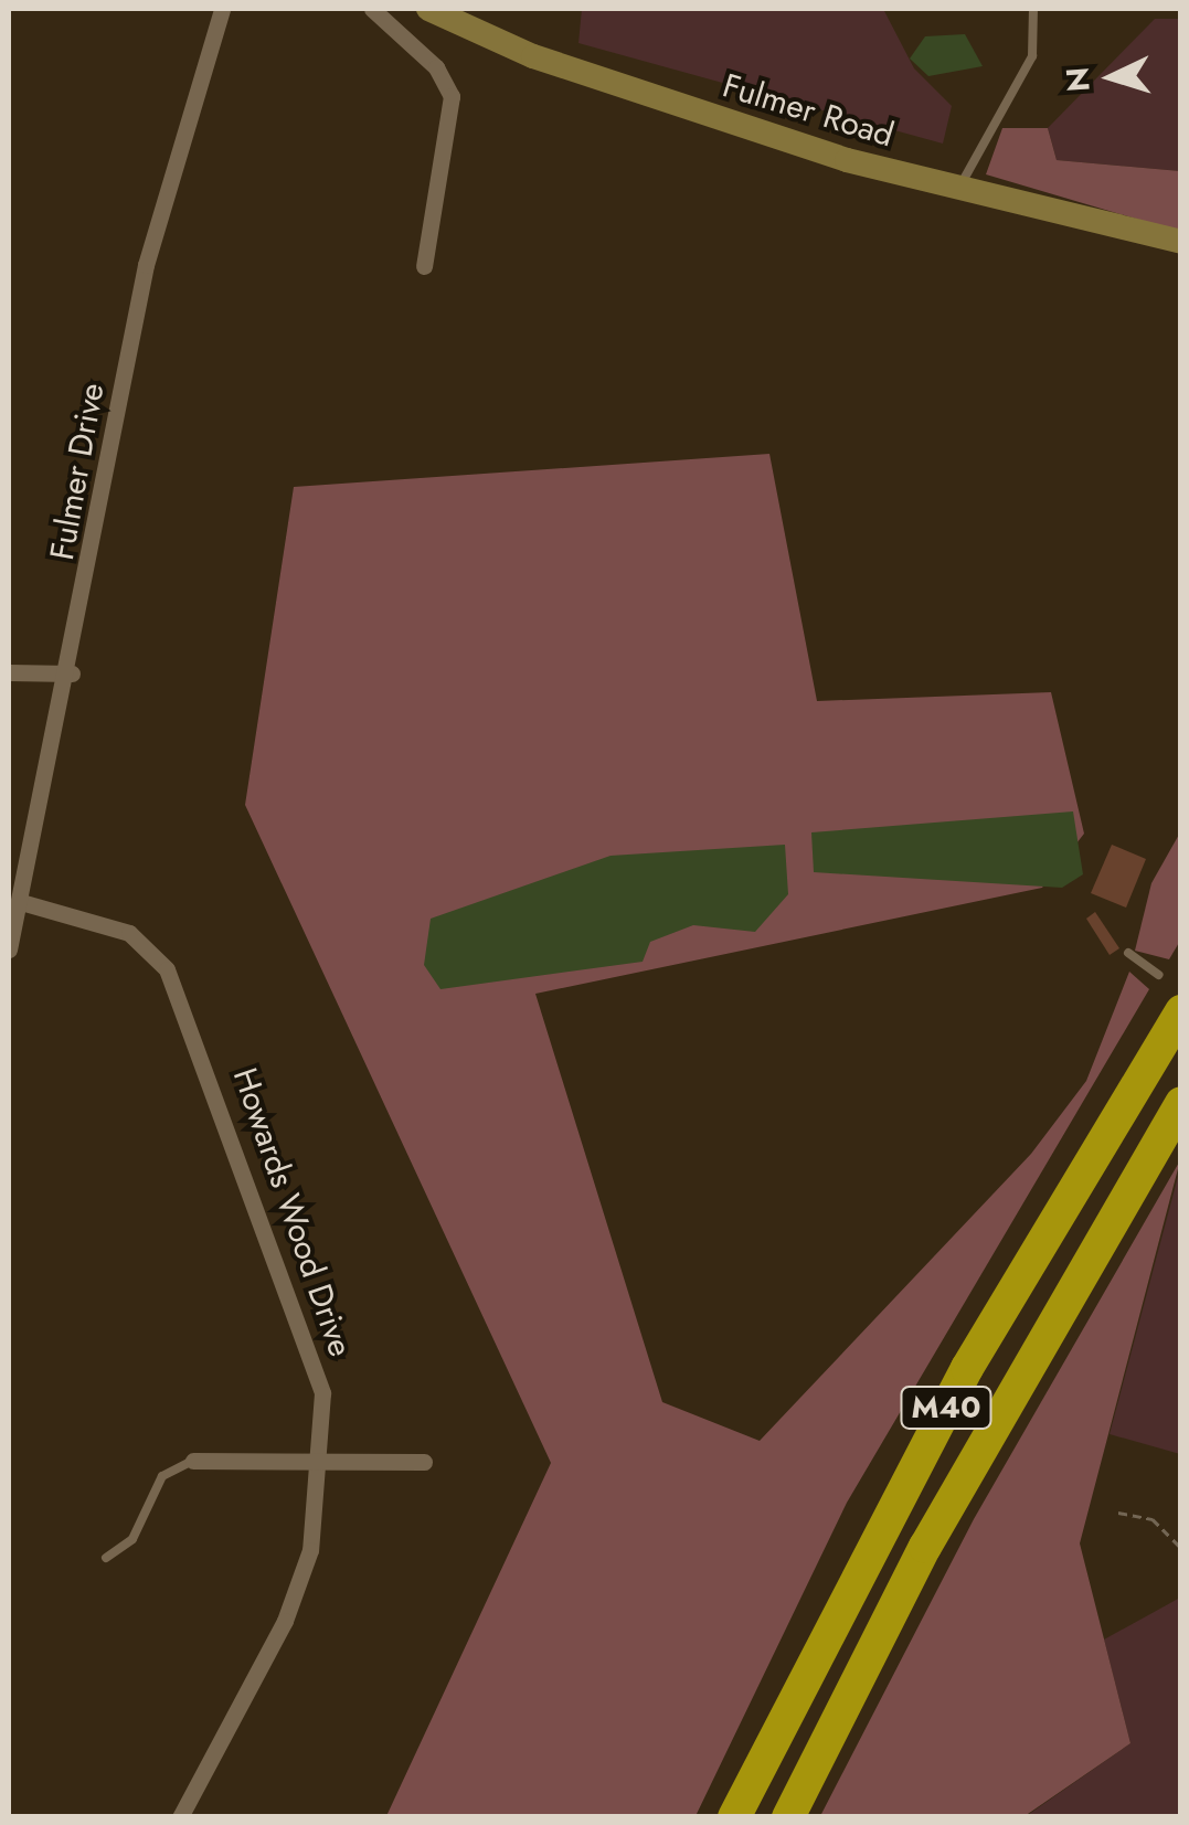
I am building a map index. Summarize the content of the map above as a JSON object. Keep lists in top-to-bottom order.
{
  "streets": {
    "highway": ["M40"],
    "street": ["Fulmer Road", "Fulmer Drive", "Howards Wood Drive"]
  },
  "crossings": [
    ["Fulmer Drive", "Howards Wood Drive"]
  ],
  "north": "left"
}
